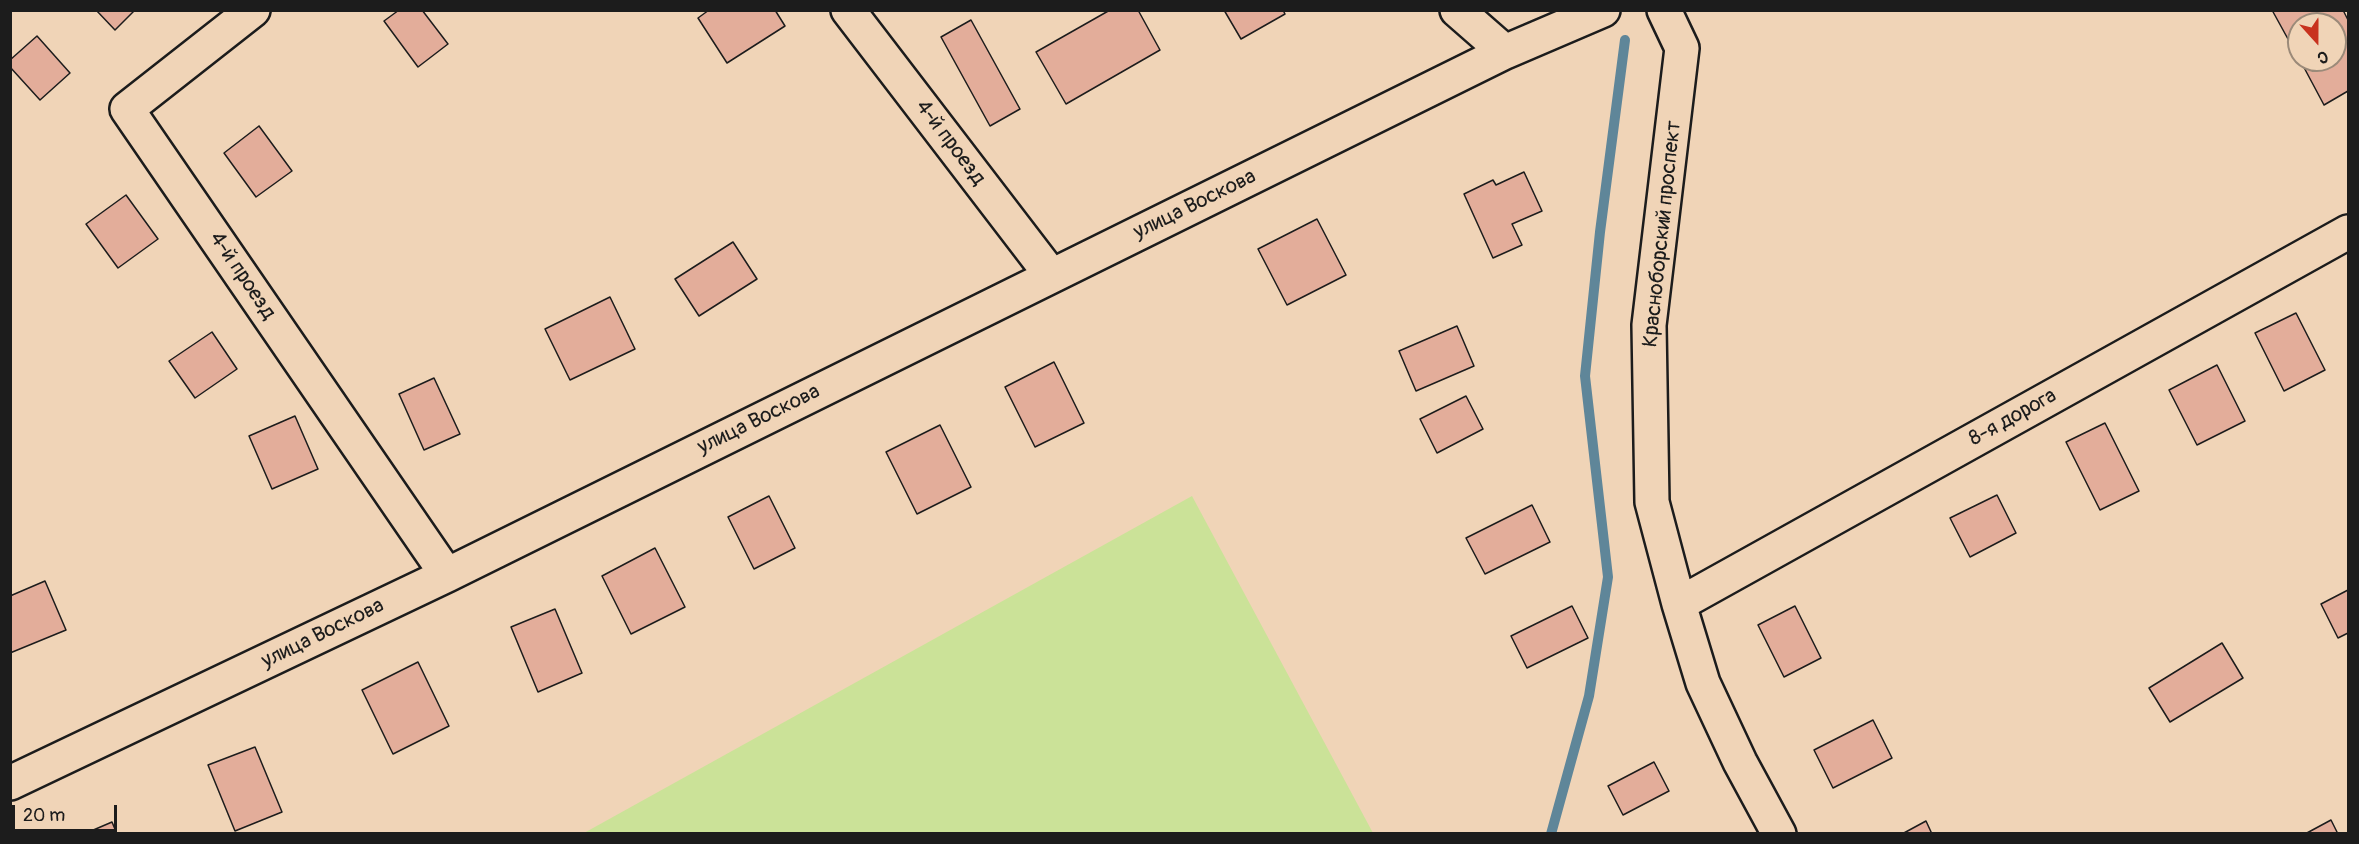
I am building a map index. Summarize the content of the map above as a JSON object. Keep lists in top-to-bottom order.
{
  "streets": {
    "street": [
      "4-й проезд",
      "улица Воскова",
      "Красноборский проспект",
      "8-я дорога"
    ]
  },
  "crossings": [
    ["4-й проезд", "улица Воскова"],
    ["Красноборский проспект", "8-я дорога"]
  ],
  "scale_bar": "20 m",
  "north": "bottom"
}
